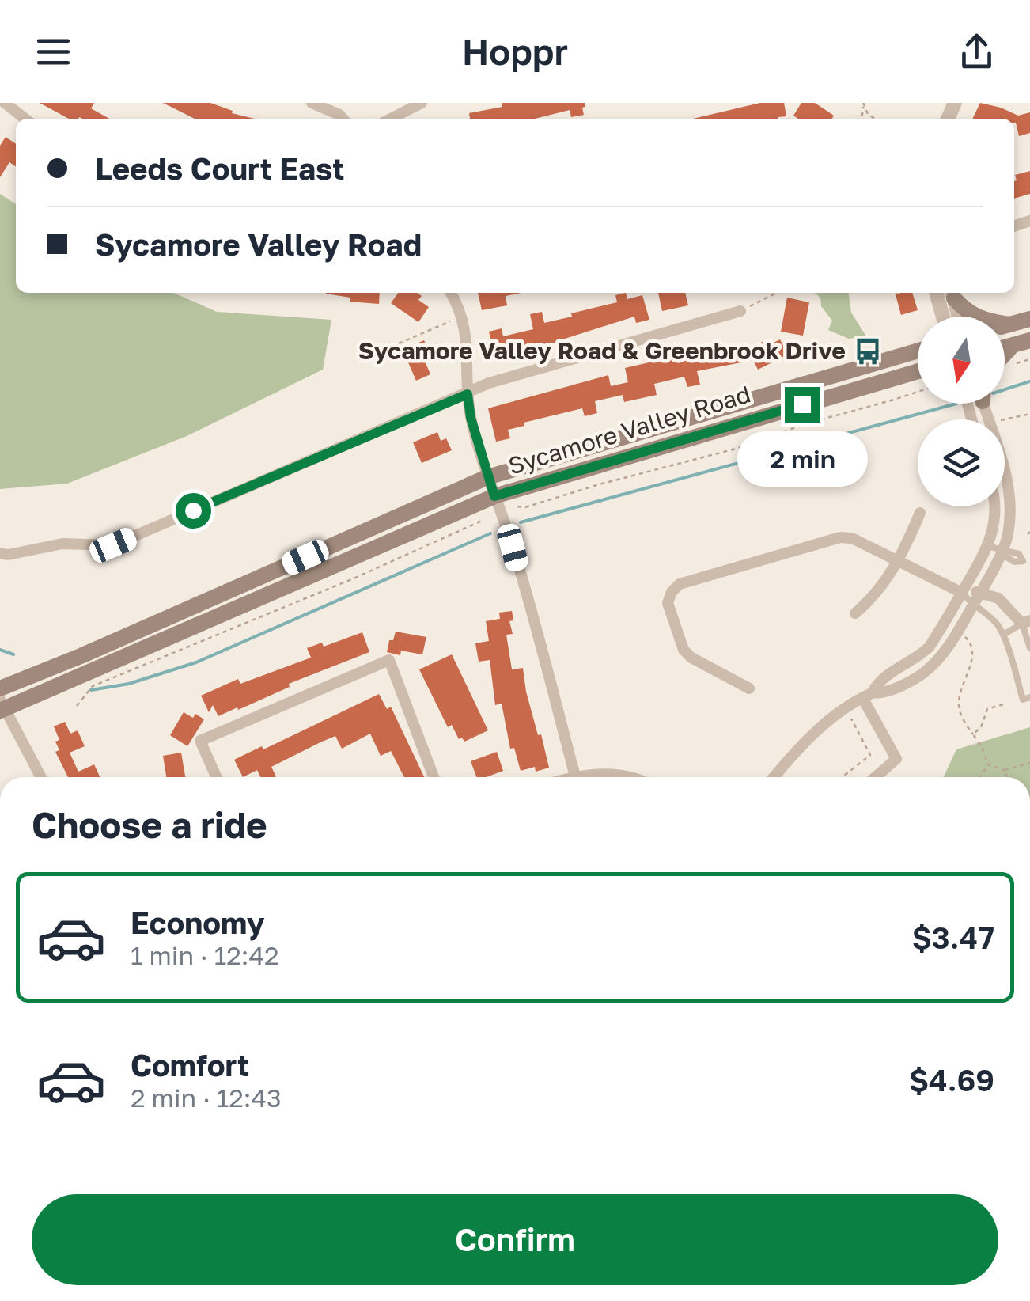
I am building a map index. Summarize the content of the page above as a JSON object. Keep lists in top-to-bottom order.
{
  "streets": {
    "main road": ["Sycamore Valley Road"]
  },
  "places": {
    "bus stop": ["Sycamore Valley Road & Greenbrook Drive"]
  },
  "north": "bottom",
  "page": {
    "header": "Hoppr",
    "banner": ["Leeds Court East", "Sycamore Valley Road"],
    "bubble": "2 min",
    "heading": "Choose a ride",
    "list": [
      {
        "name": "Economy",
        "note": "1 min · 12:42",
        "value": "$3.47"
      },
      {
        "name": "Comfort",
        "note": "2 min · 12:43",
        "value": "$4.69"
      }
    ],
    "buttons": "Confirm"
  }
}
